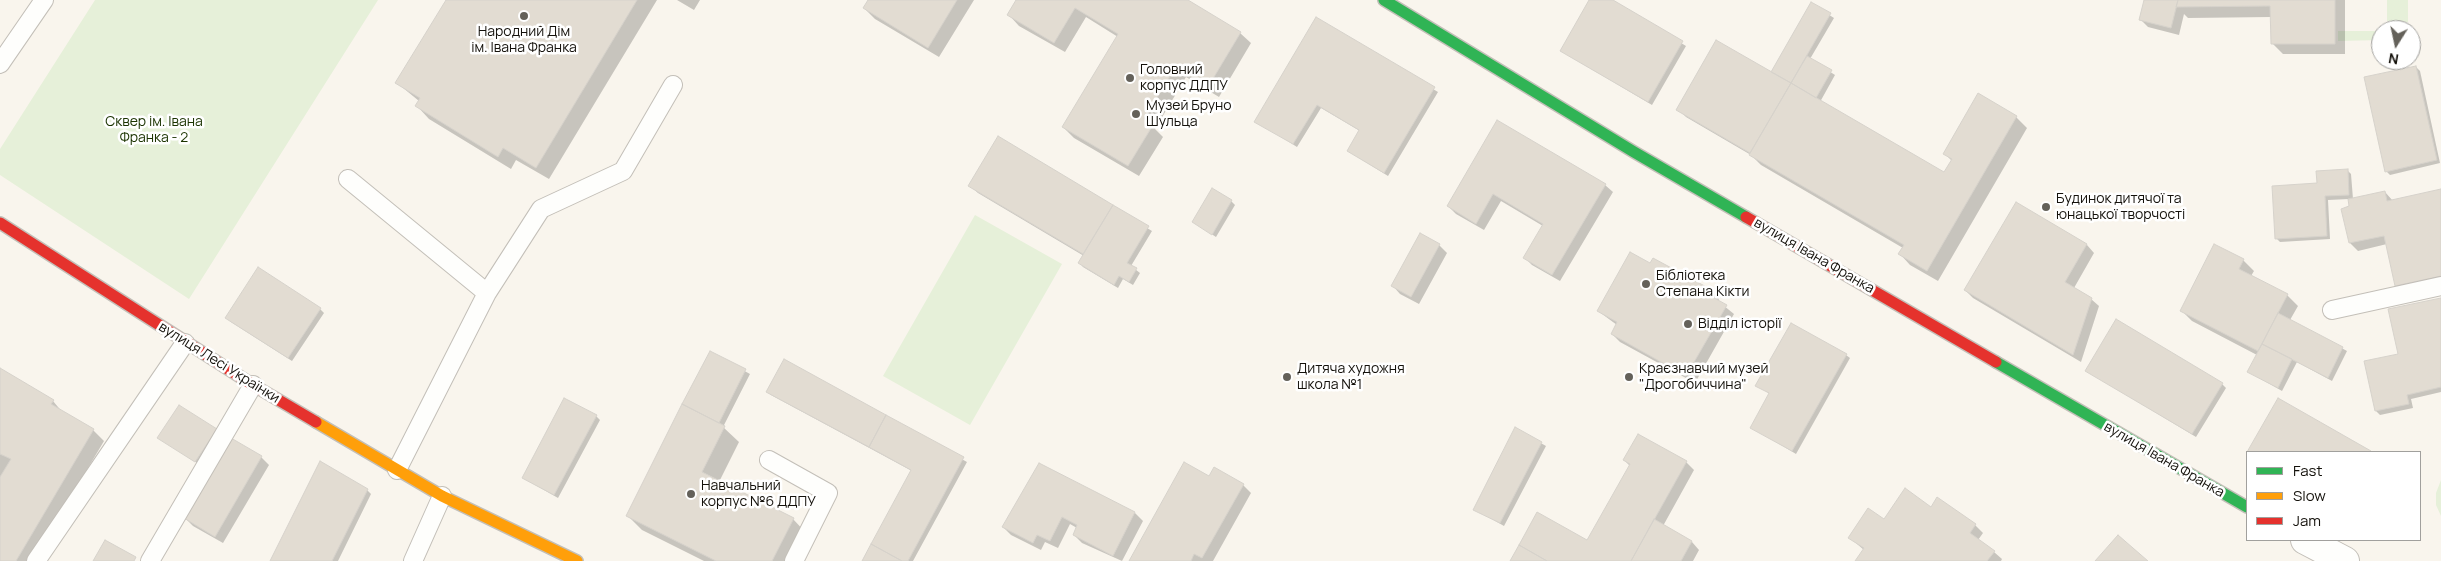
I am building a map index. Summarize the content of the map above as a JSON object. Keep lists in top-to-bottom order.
{
  "streets": {
    "street": ["вулиця Івана Франка", "вулиця Лесі Українки"]
  },
  "parks": ["Сквер ім. Івана Франка - 2"],
  "places": [
    "Народний Дім ім. Івана Франка",
    "Головний корпус ДДПУ",
    "Музей Бруно Шульца",
    "Будинок дитячої та юнацької творчості",
    "Бібліотека Степана Кікти",
    "Відділ історії",
    "Дитяча художня школа №1",
    "Краєзнавчий музей \"Дрогобиччина\"",
    "Навчальний корпус №6 ДДПУ"
  ],
  "legend": ["Fast", "Slow", "Jam"],
  "north": "bottom"
}
